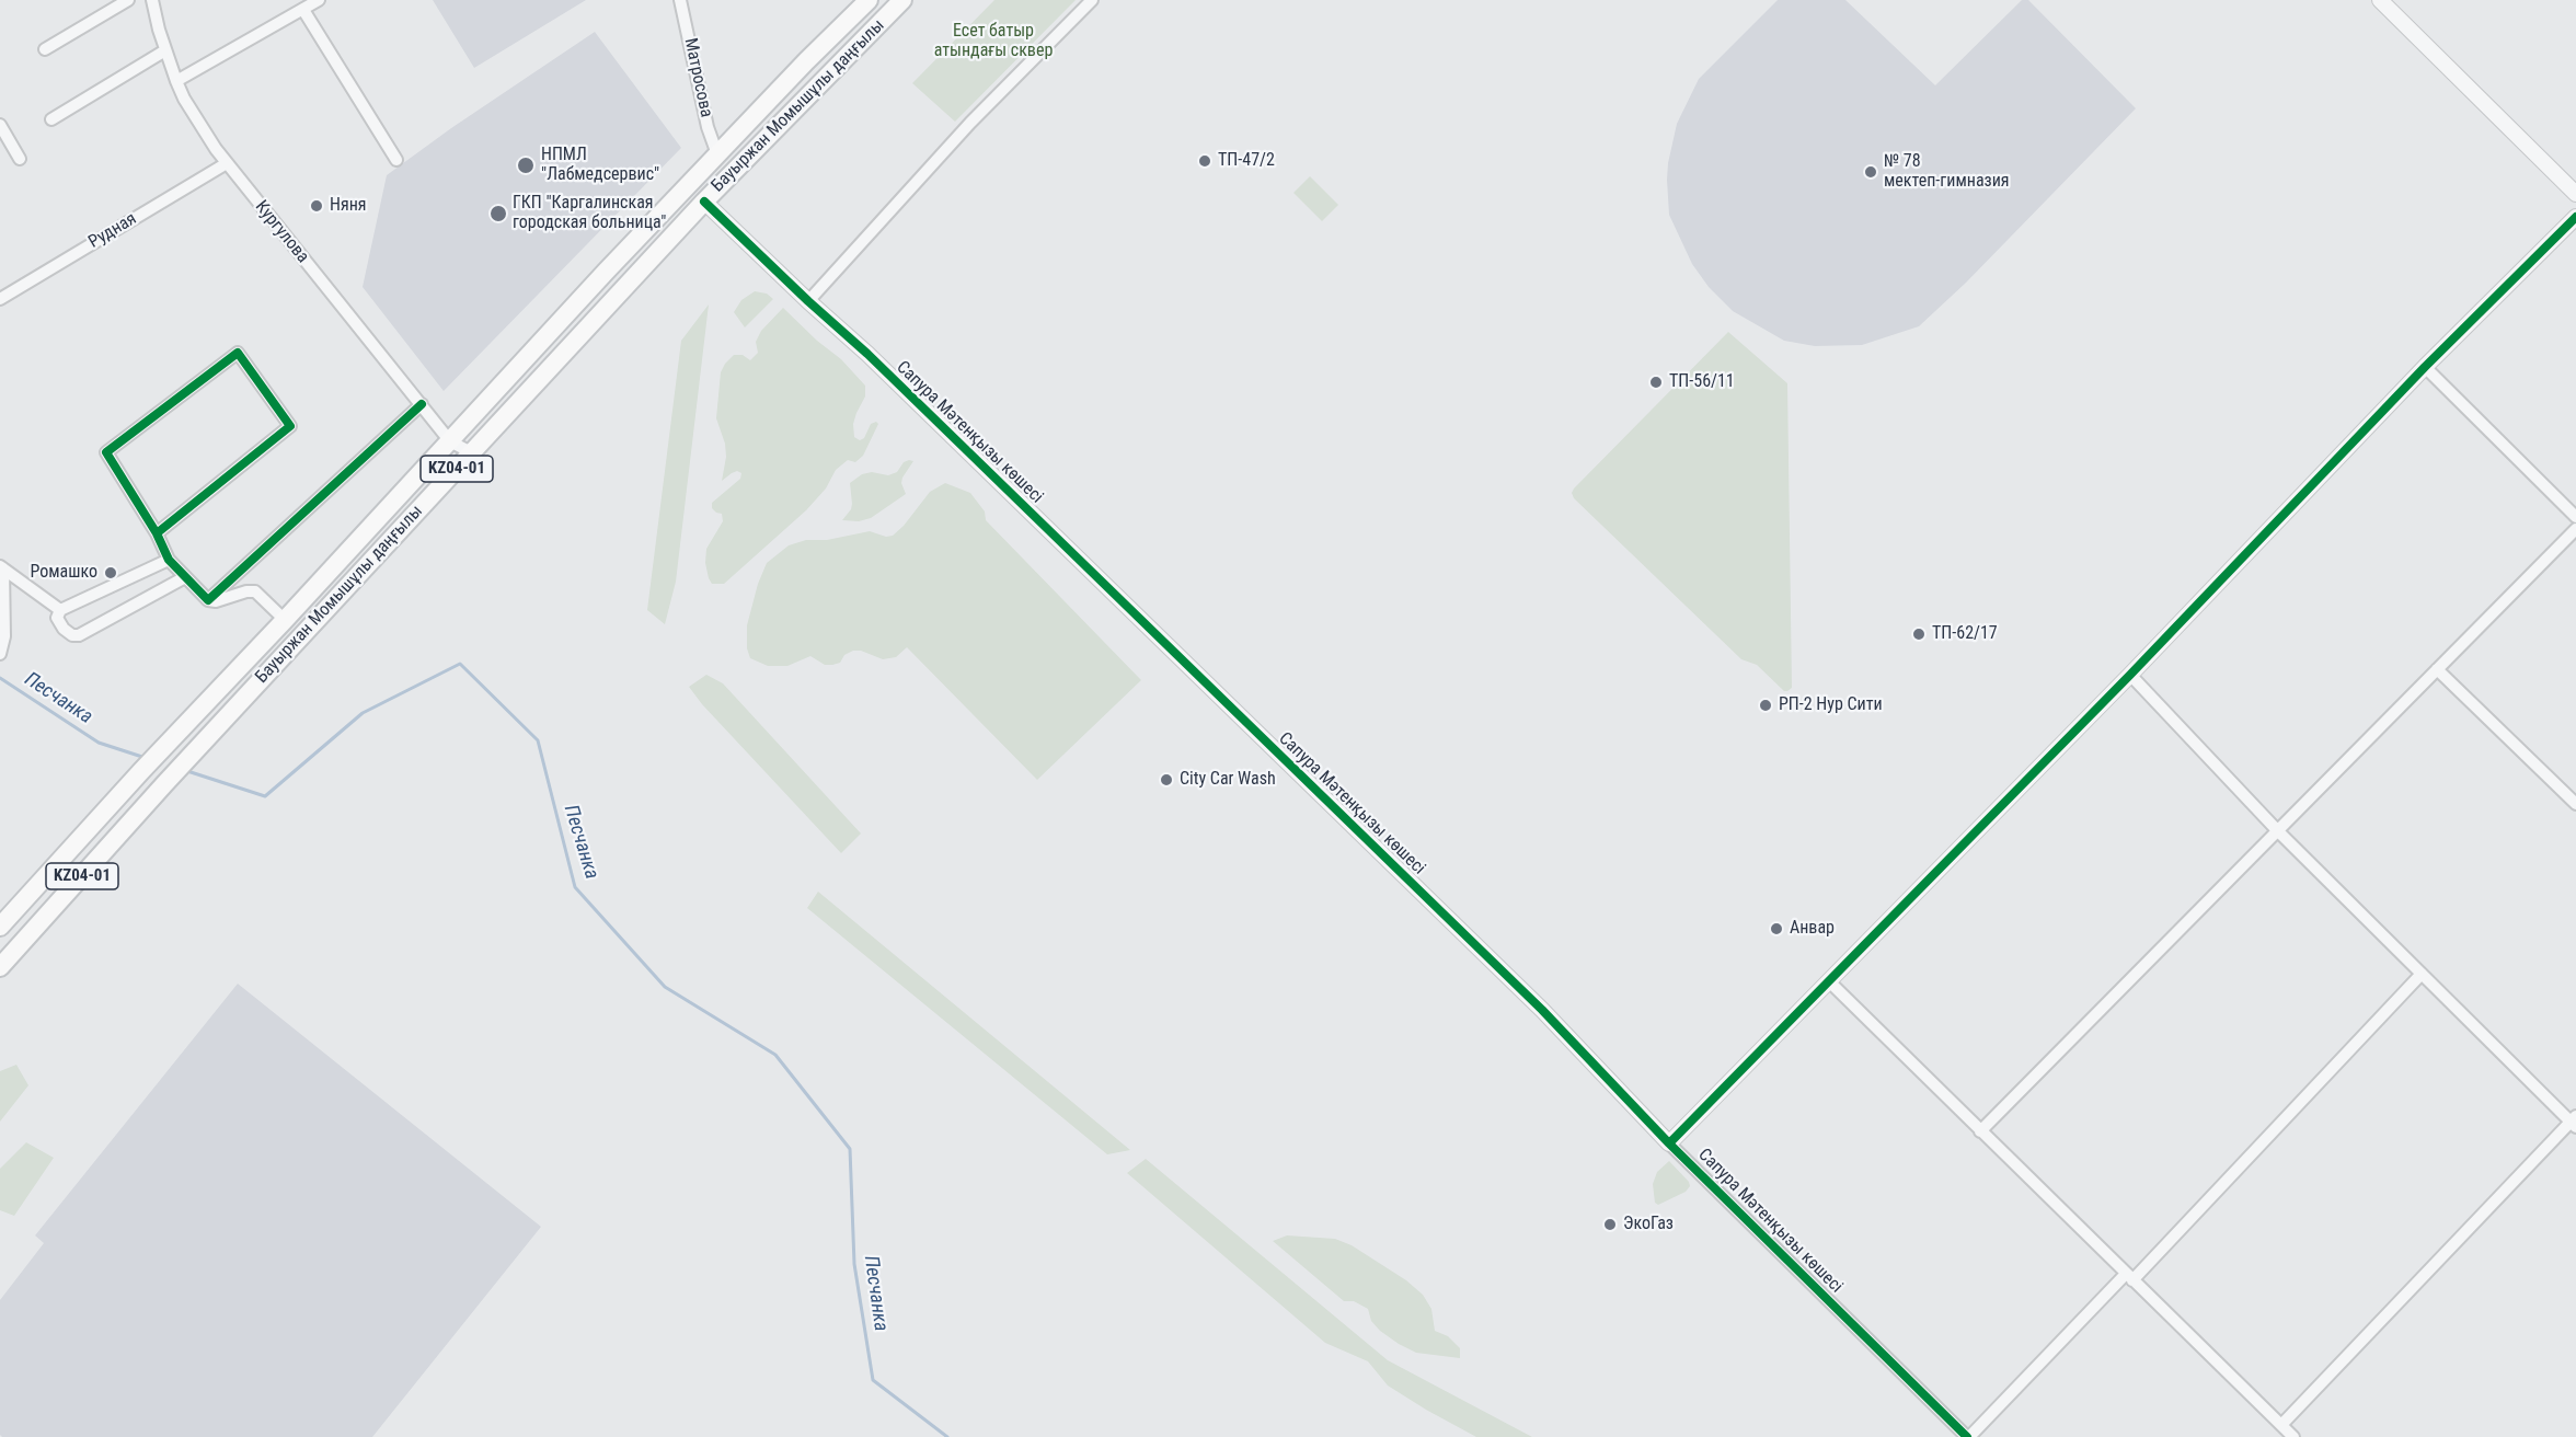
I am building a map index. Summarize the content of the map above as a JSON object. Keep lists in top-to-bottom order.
{
  "streets": {
    "main road": ["Бауыржан Момышұлы даңғылы", "KZ04-01"],
    "street": [
      "Матросова",
      "Рудная",
      "Кургулова",
      "Сапура Мәтенқызы көшесі"
    ]
  },
  "crossings": [
    ["Матросова", "Бауыржан Момышұлы даңғылы"],
    ["Бауыржан Момышұлы даңғылы", "Кургулова"],
    ["Бауыржан Момышұлы даңғылы", "Сапура Мәтенқызы көшесі"],
    ["Рудная", "Кургулова"]
  ],
  "water": ["Песчанка"],
  "parks": ["Есет батыр атындағы сквер"],
  "places": [
    "ТП-47/2",
    "НПМЛ \"Лабмедсервис\"",
    "№ 78 мектеп-гимназия",
    "Няня",
    "ГКП \"Каргалинская городская больница\"",
    "ТП-56/11",
    "Ромашко",
    "ТП-62/17",
    "РП-2 Нур Сити",
    "City Car Wash",
    "Анвар",
    "ЭкоГаз"
  ]
}
